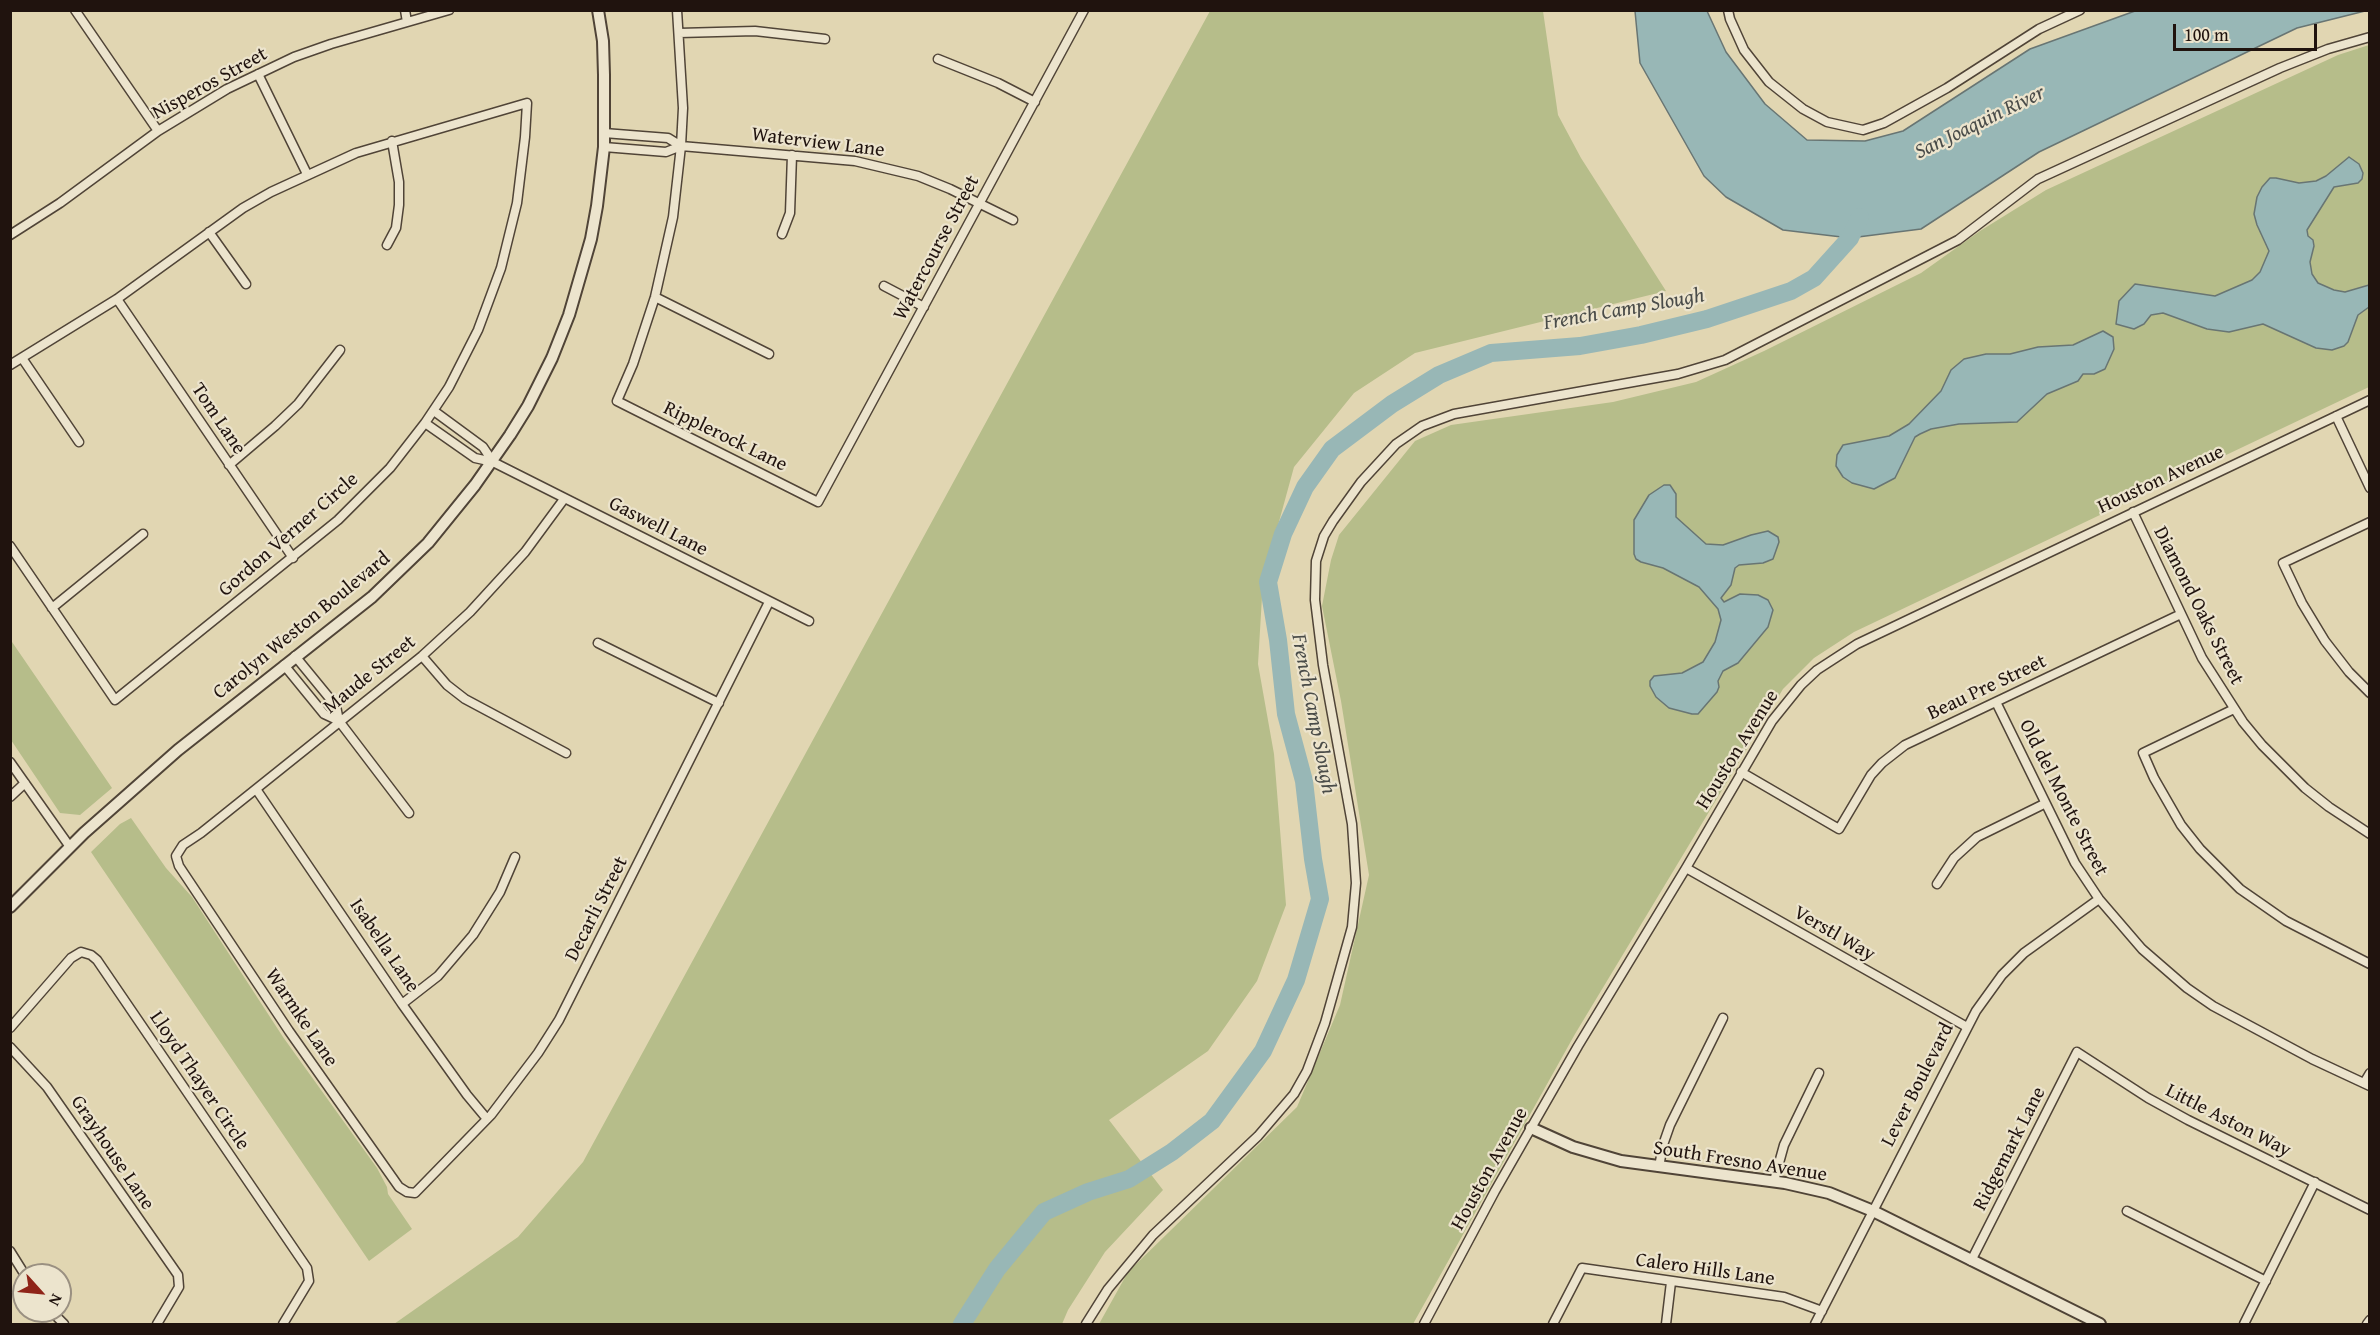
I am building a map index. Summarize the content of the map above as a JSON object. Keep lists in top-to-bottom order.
{
  "streets": {
    "street": [
      "Nisperos Street",
      "Waterview Lane",
      "Watercourse Street",
      "Tom Lane",
      "Ripplerock Lane",
      "Houston Avenue",
      "Gaswell Lane",
      "Gordon Verner Circle",
      "Diamond Oaks Street",
      "Carolyn Weston Boulevard",
      "Maude Street",
      "Beau Pre Street",
      "Old del Monte Street",
      "Decarli Street",
      "Verstl Way",
      "Isabella Lane",
      "Warmke Lane",
      "Lloyd Thayer Circle",
      "Lever Boulevard",
      "Little Aston Way",
      "Ridgemark Lane",
      "Grayhouse Lane",
      "South Fresno Avenue",
      "Calero Hills Lane"
    ]
  },
  "crossings": [
    ["Waterview Lane", "Watercourse Street"],
    ["Waterview Lane", "Carolyn Weston Boulevard"],
    ["Watercourse Street", "Ripplerock Lane"],
    ["Tom Lane", "Gordon Verner Circle"],
    ["Houston Avenue", "Diamond Oaks Street"],
    ["Houston Avenue", "Beau Pre Street"],
    ["Houston Avenue", "Verstl Way"],
    ["Houston Avenue", "South Fresno Avenue"],
    ["Gaswell Lane", "Gordon Verner Circle"],
    ["Gaswell Lane", "Carolyn Weston Boulevard"],
    ["Gaswell Lane", "Maude Street"],
    ["Gaswell Lane", "Decarli Street"],
    ["Diamond Oaks Street", "Beau Pre Street"],
    ["Maude Street", "Isabella Lane"],
    ["Maude Street", "Warmke Lane"],
    ["Beau Pre Street", "Old del Monte Street"],
    ["Old del Monte Street", "Lever Boulevard"],
    ["Decarli Street", "Isabella Lane"],
    ["Decarli Street", "Warmke Lane"],
    ["Verstl Way", "Lever Boulevard"],
    ["Lever Boulevard", "South Fresno Avenue"],
    ["Lever Boulevard", "Calero Hills Lane"],
    ["Little Aston Way", "Ridgemark Lane"],
    ["Ridgemark Lane", "South Fresno Avenue"]
  ],
  "water": ["San Joaquin River", "French Camp Slough"],
  "scale_bar": "100 m",
  "north": "bottom right"
}
